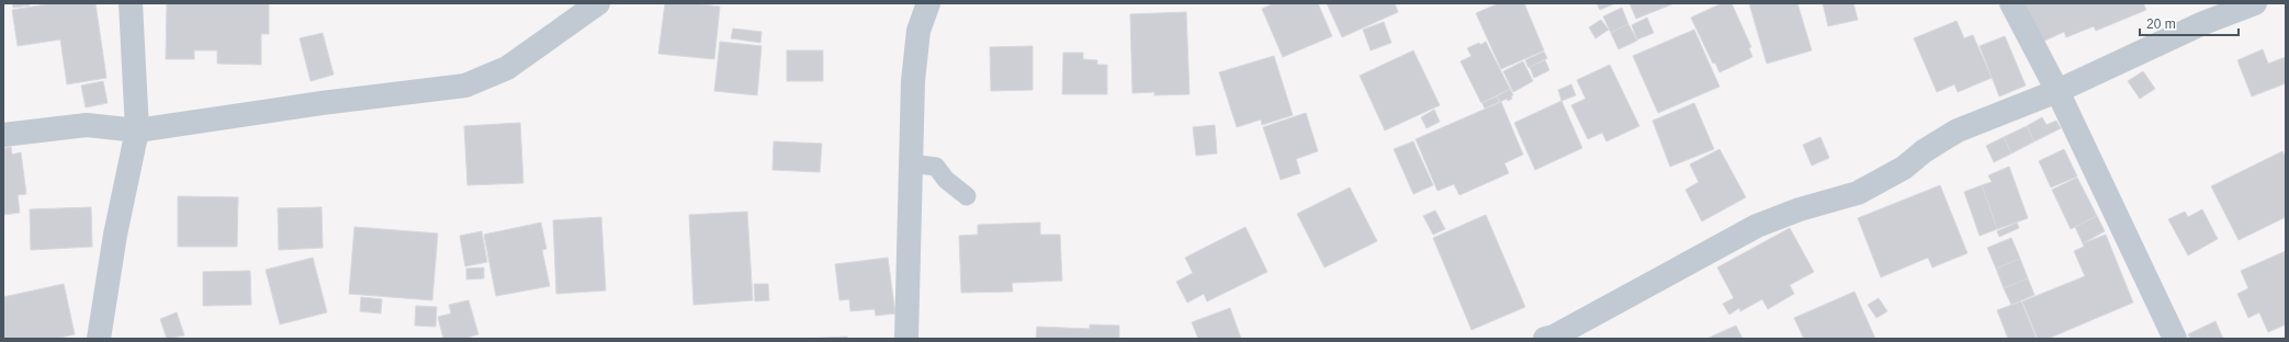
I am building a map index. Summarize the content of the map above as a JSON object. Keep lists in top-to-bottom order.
{
  "scale_bar": "20 m"
}
